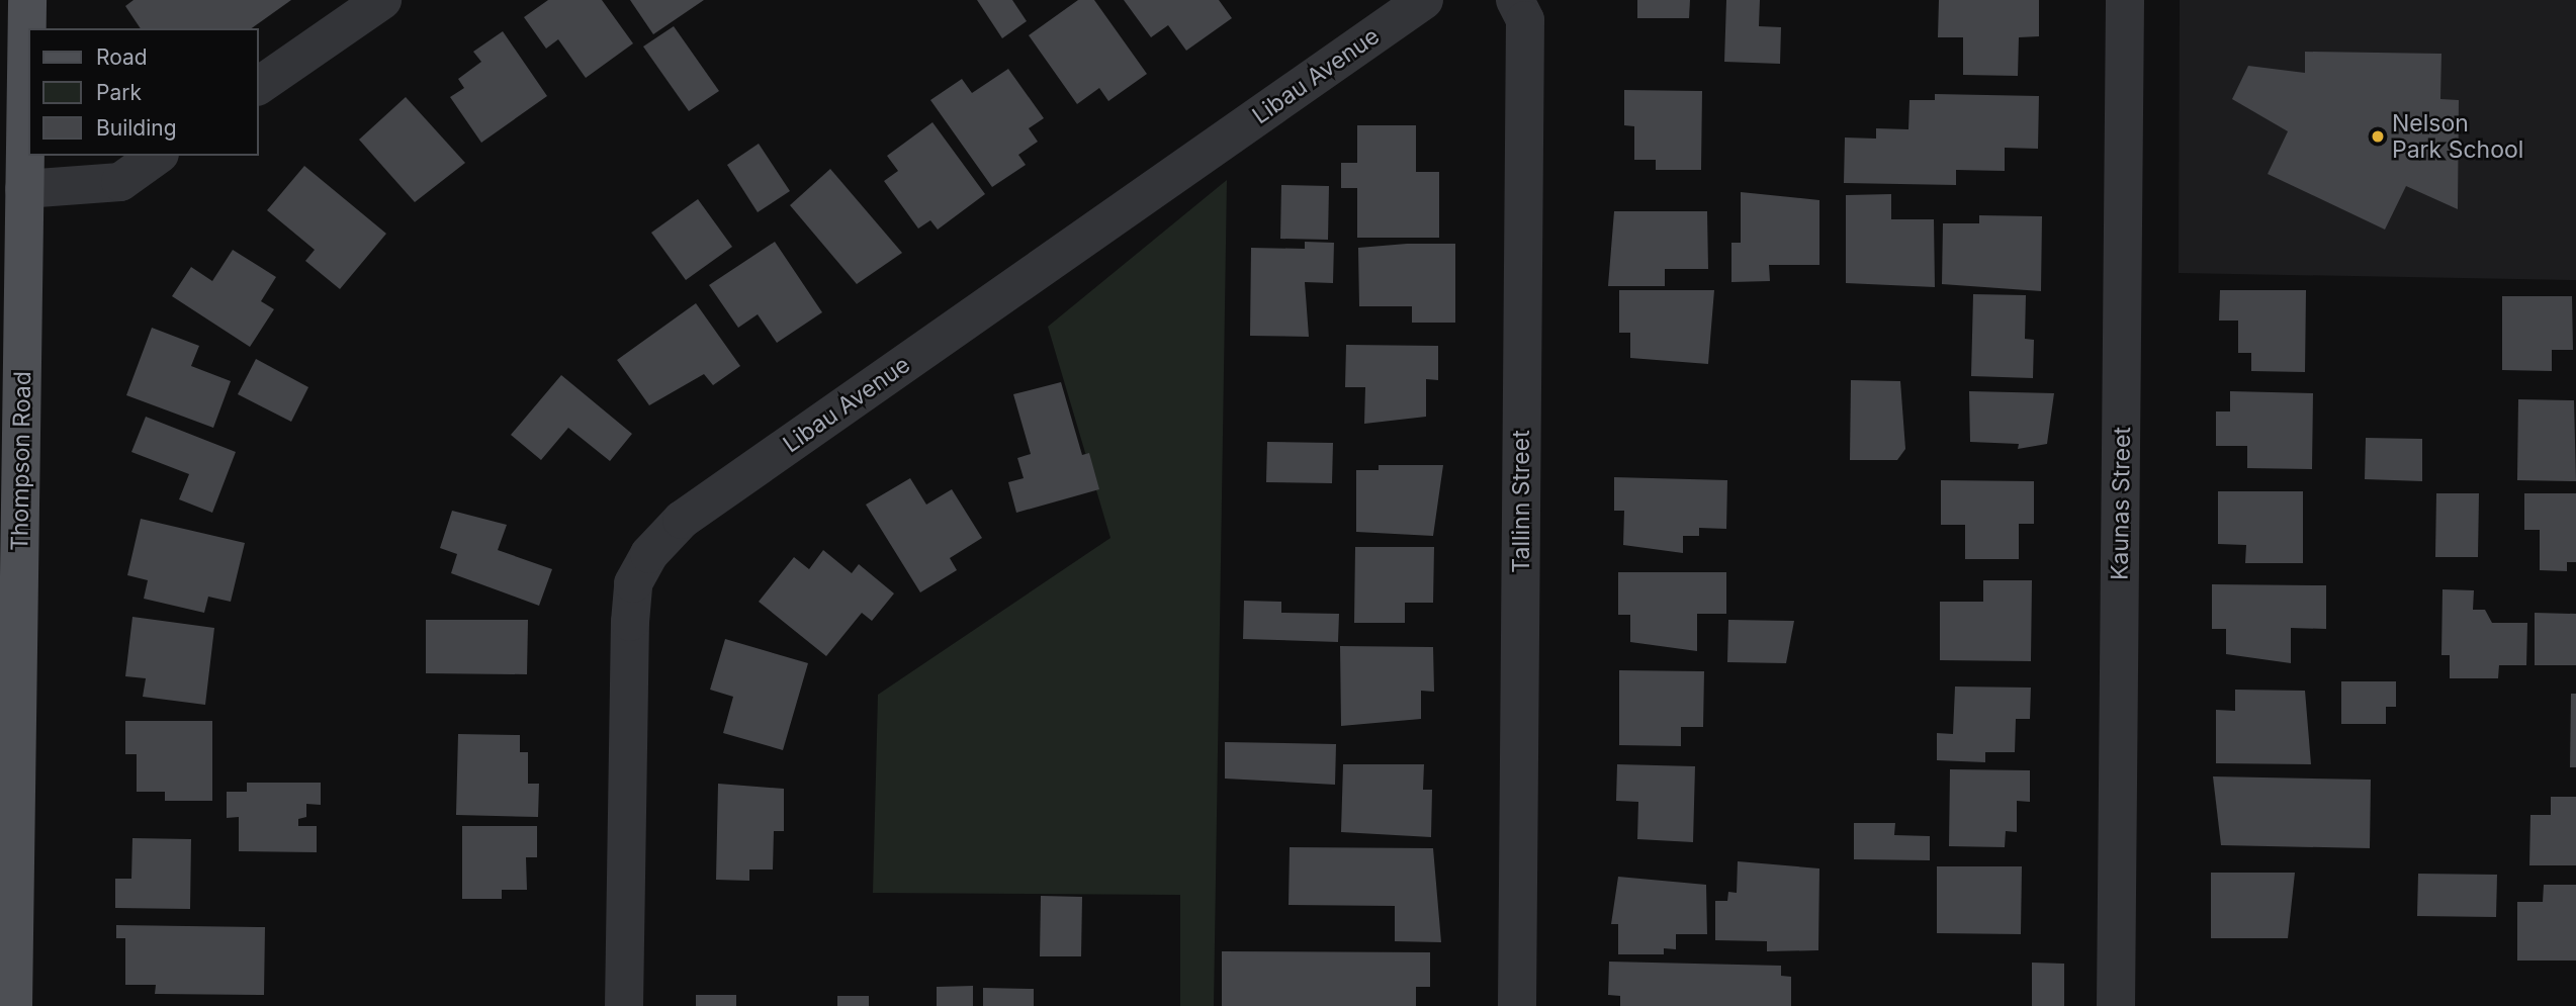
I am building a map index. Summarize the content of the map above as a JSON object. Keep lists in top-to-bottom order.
{
  "streets": {
    "main road": ["Thompson Road"],
    "street": ["Libau Avenue", "Tallinn Street", "Kaunas Street"]
  },
  "places": ["Nelson Park School"],
  "legend": ["Road", "Park", "Building"]
}
